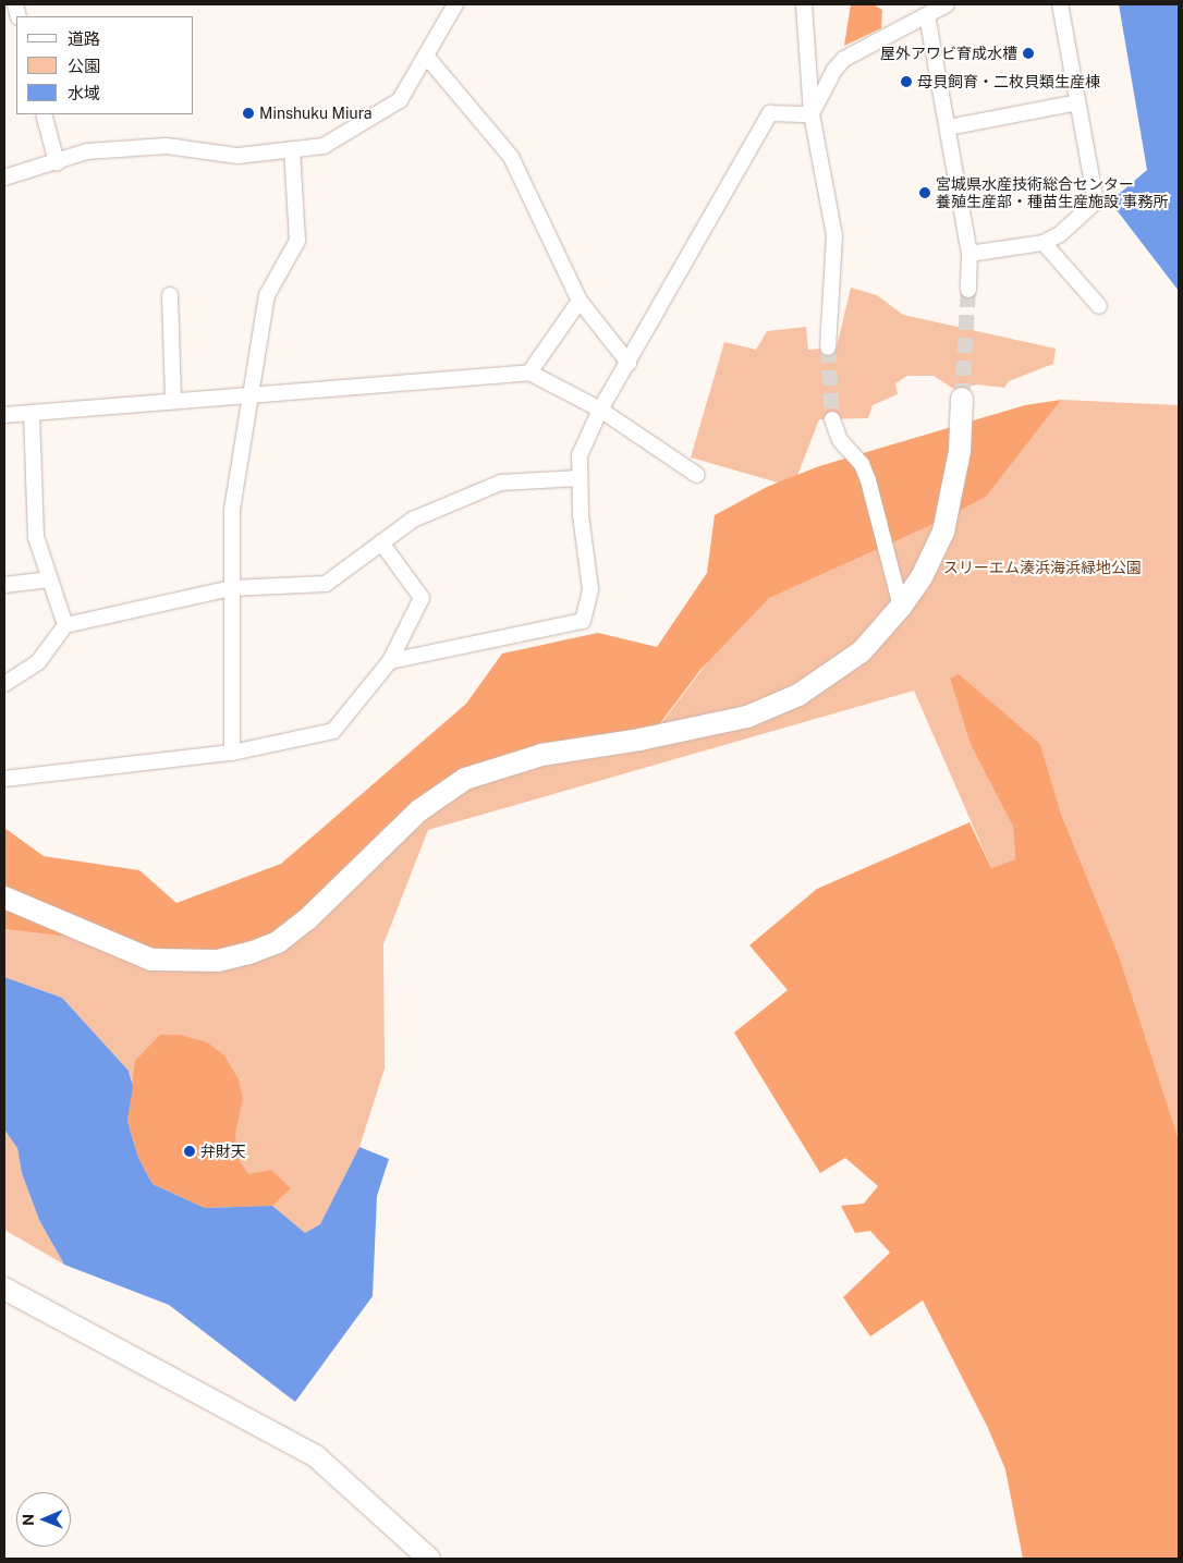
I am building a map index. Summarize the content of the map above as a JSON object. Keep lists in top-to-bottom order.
{
  "parks": ["スリーエム湊浜海浜緑地公園"],
  "places": [
    "屋外アワビ育成水槽",
    "母貝飼育・二枚貝類生産棟",
    "Minshuku Miura",
    "宮城県水産技術総合センター 養殖生産部・種苗生産施設 事務所",
    "弁財天"
  ],
  "legend": ["道路", "公園", "水域"],
  "north": "left"
}
